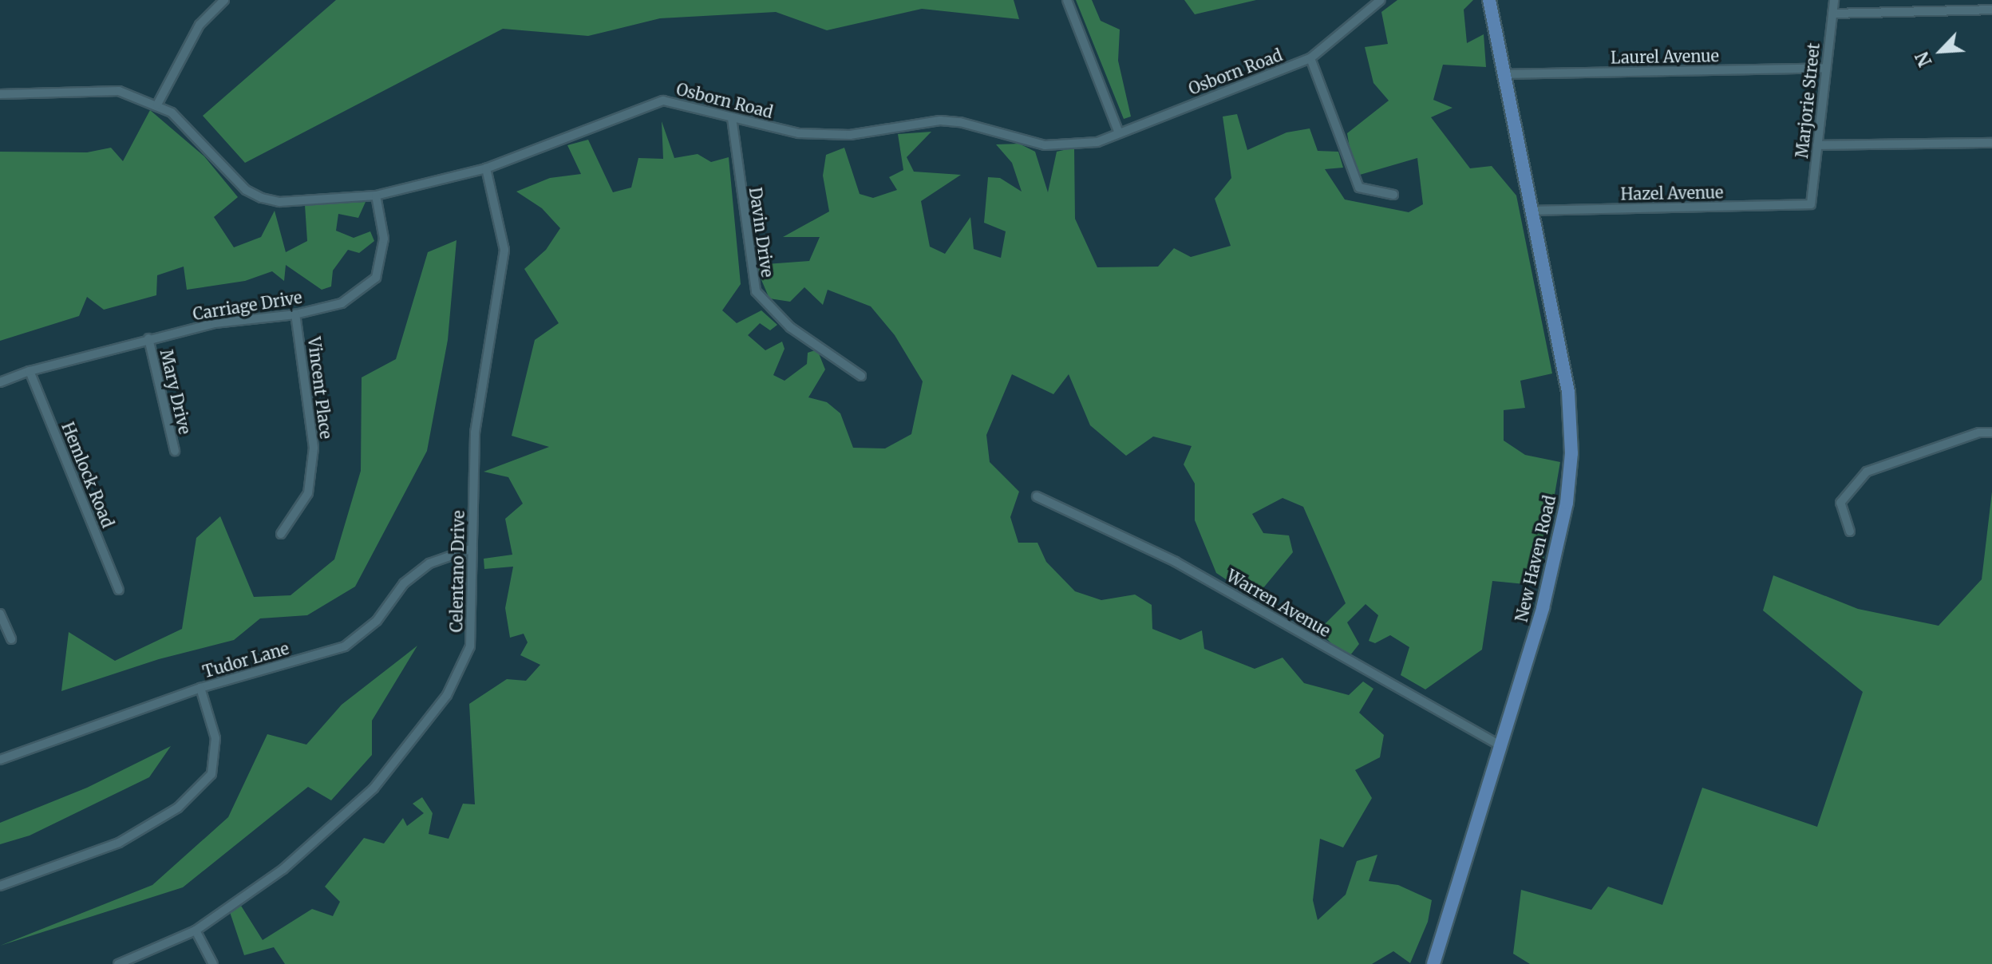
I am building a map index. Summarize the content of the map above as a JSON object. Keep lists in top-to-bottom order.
{
  "streets": {
    "main road": ["New Haven Road"],
    "street": [
      "Laurel Avenue",
      "Osborn Road",
      "Marjorie Street",
      "Hazel Avenue",
      "Davin Drive",
      "Carriage Drive",
      "Vincent Place",
      "Mary Drive",
      "Hemlock Road",
      "Celentano Drive",
      "Warren Avenue",
      "Tudor Lane"
    ]
  },
  "crossings": [
    ["Laurel Avenue", "Marjorie Street"],
    ["Laurel Avenue", "New Haven Road"],
    ["Osborn Road", "Davin Drive"],
    ["Osborn Road", "Carriage Drive"],
    ["Osborn Road", "Celentano Drive"],
    ["Marjorie Street", "Hazel Avenue"],
    ["Hazel Avenue", "New Haven Road"],
    ["Carriage Drive", "Vincent Place"],
    ["Carriage Drive", "Mary Drive"],
    ["Carriage Drive", "Hemlock Road"],
    ["New Haven Road", "Warren Avenue"],
    ["Celentano Drive", "Tudor Lane"]
  ],
  "north": "bottom left"
}
